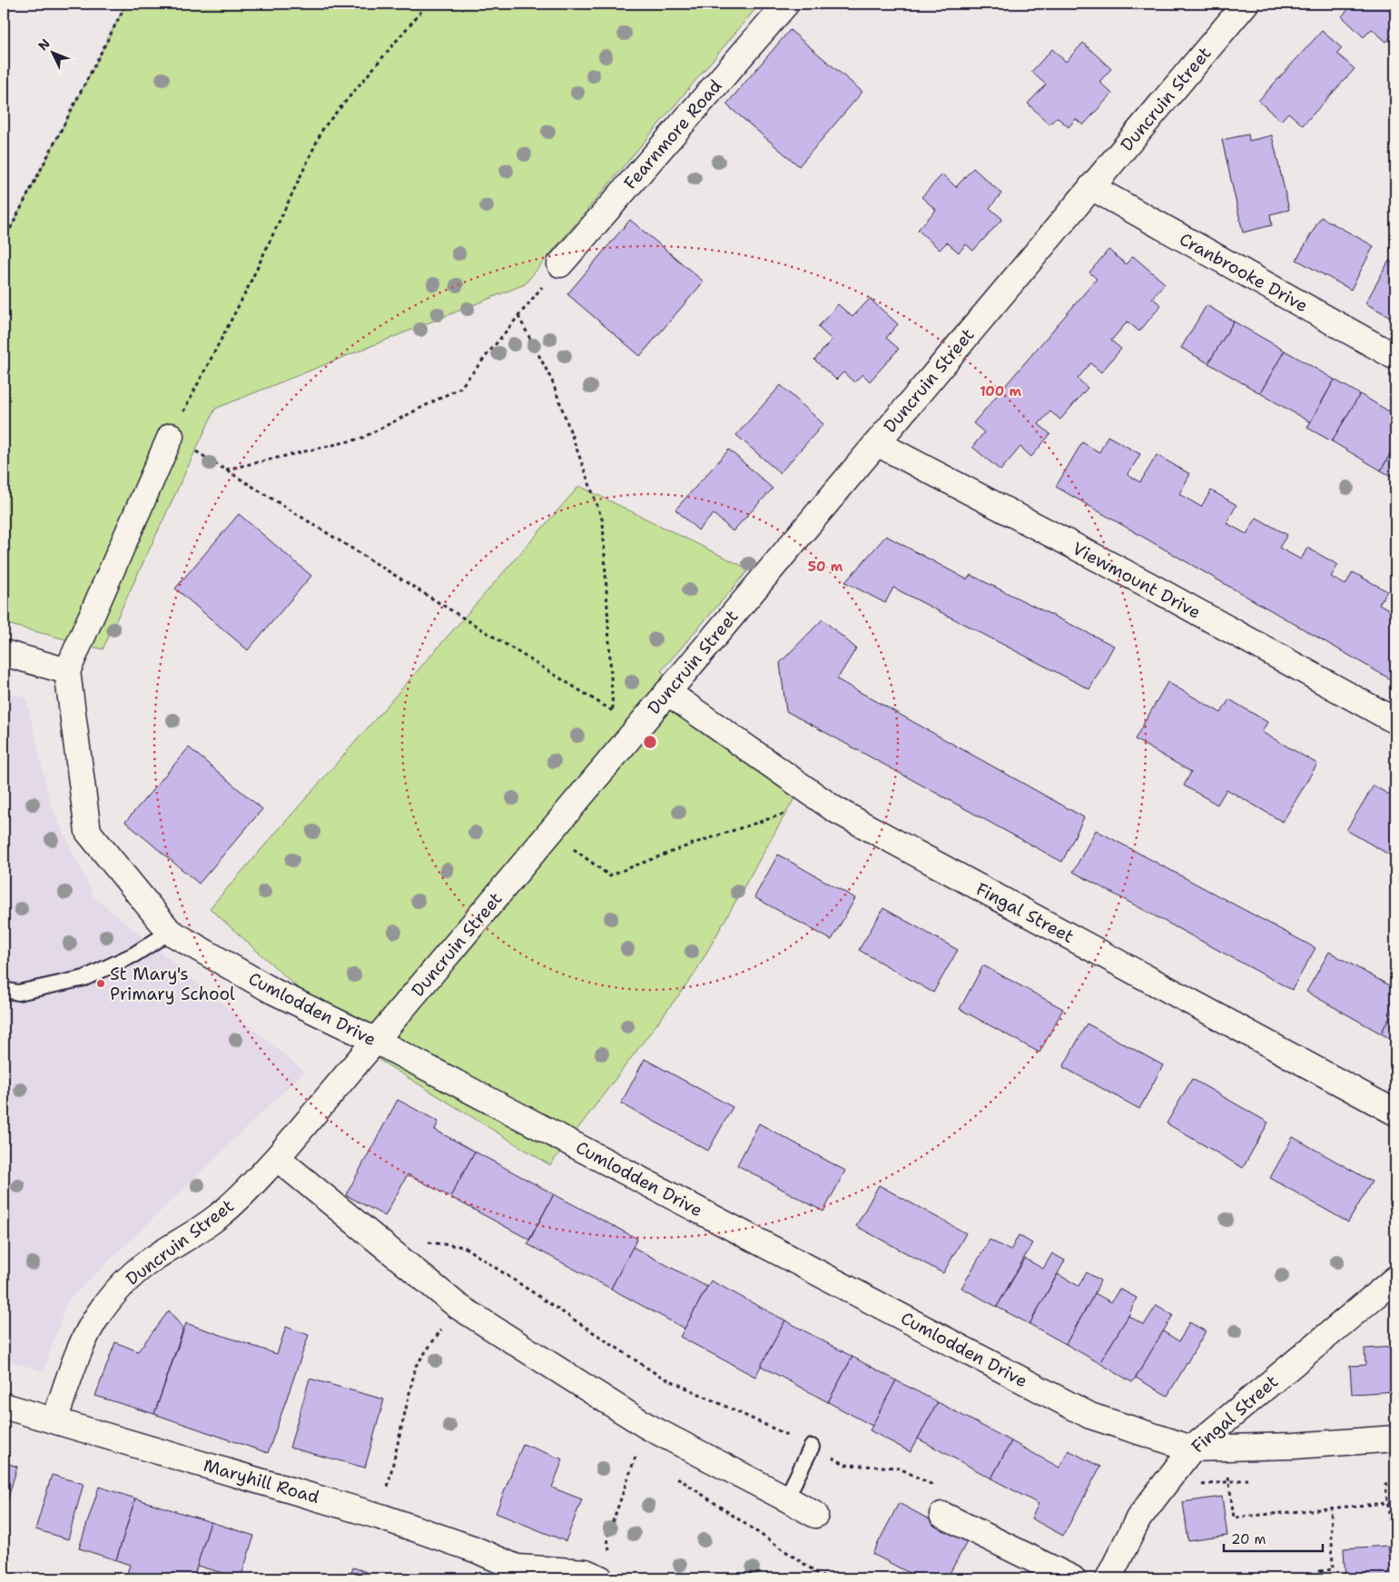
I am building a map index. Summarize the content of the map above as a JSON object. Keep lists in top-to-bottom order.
{
  "streets": {
    "street": [
      "Duncruin Street",
      "Fearnmore Road",
      "Cranbrooke Drive",
      "Viewmount Drive",
      "Fingal Street",
      "Cumlodden Drive",
      "Maryhill Road"
    ]
  },
  "crossings": [
    ["Duncruin Street", "Cranbrooke Drive"],
    ["Duncruin Street", "Viewmount Drive"],
    ["Duncruin Street", "Fingal Street"],
    ["Duncruin Street", "Cumlodden Drive"],
    ["Duncruin Street", "Maryhill Road"],
    ["Fingal Street", "Cumlodden Drive"]
  ],
  "places": ["St Mary's Primary School"],
  "scale_bar": "20 m",
  "north": "top left",
  "rings": ["100 m", "50 m"]
}
